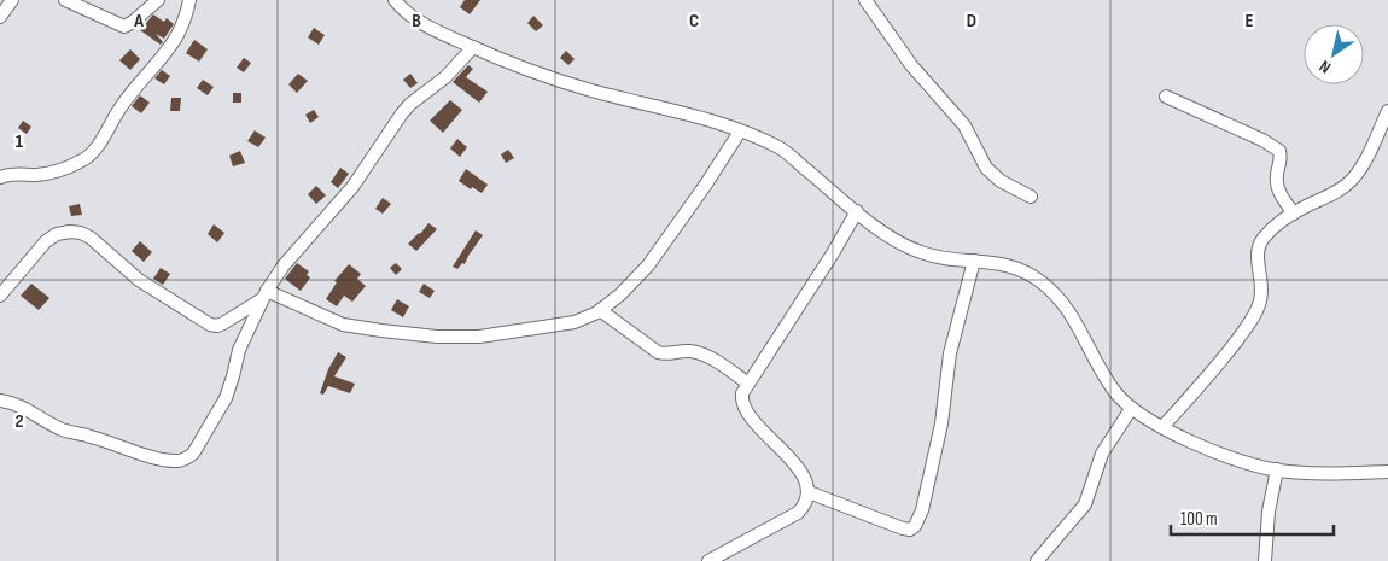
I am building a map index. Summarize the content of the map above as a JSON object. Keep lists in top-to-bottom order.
{
  "scale_bar": "100 m",
  "north": "bottom left",
  "grid": {
    "columns": [
      "A",
      "B",
      "C",
      "D",
      "E"
    ],
    "rows": ["1", "2"]
  }
}
